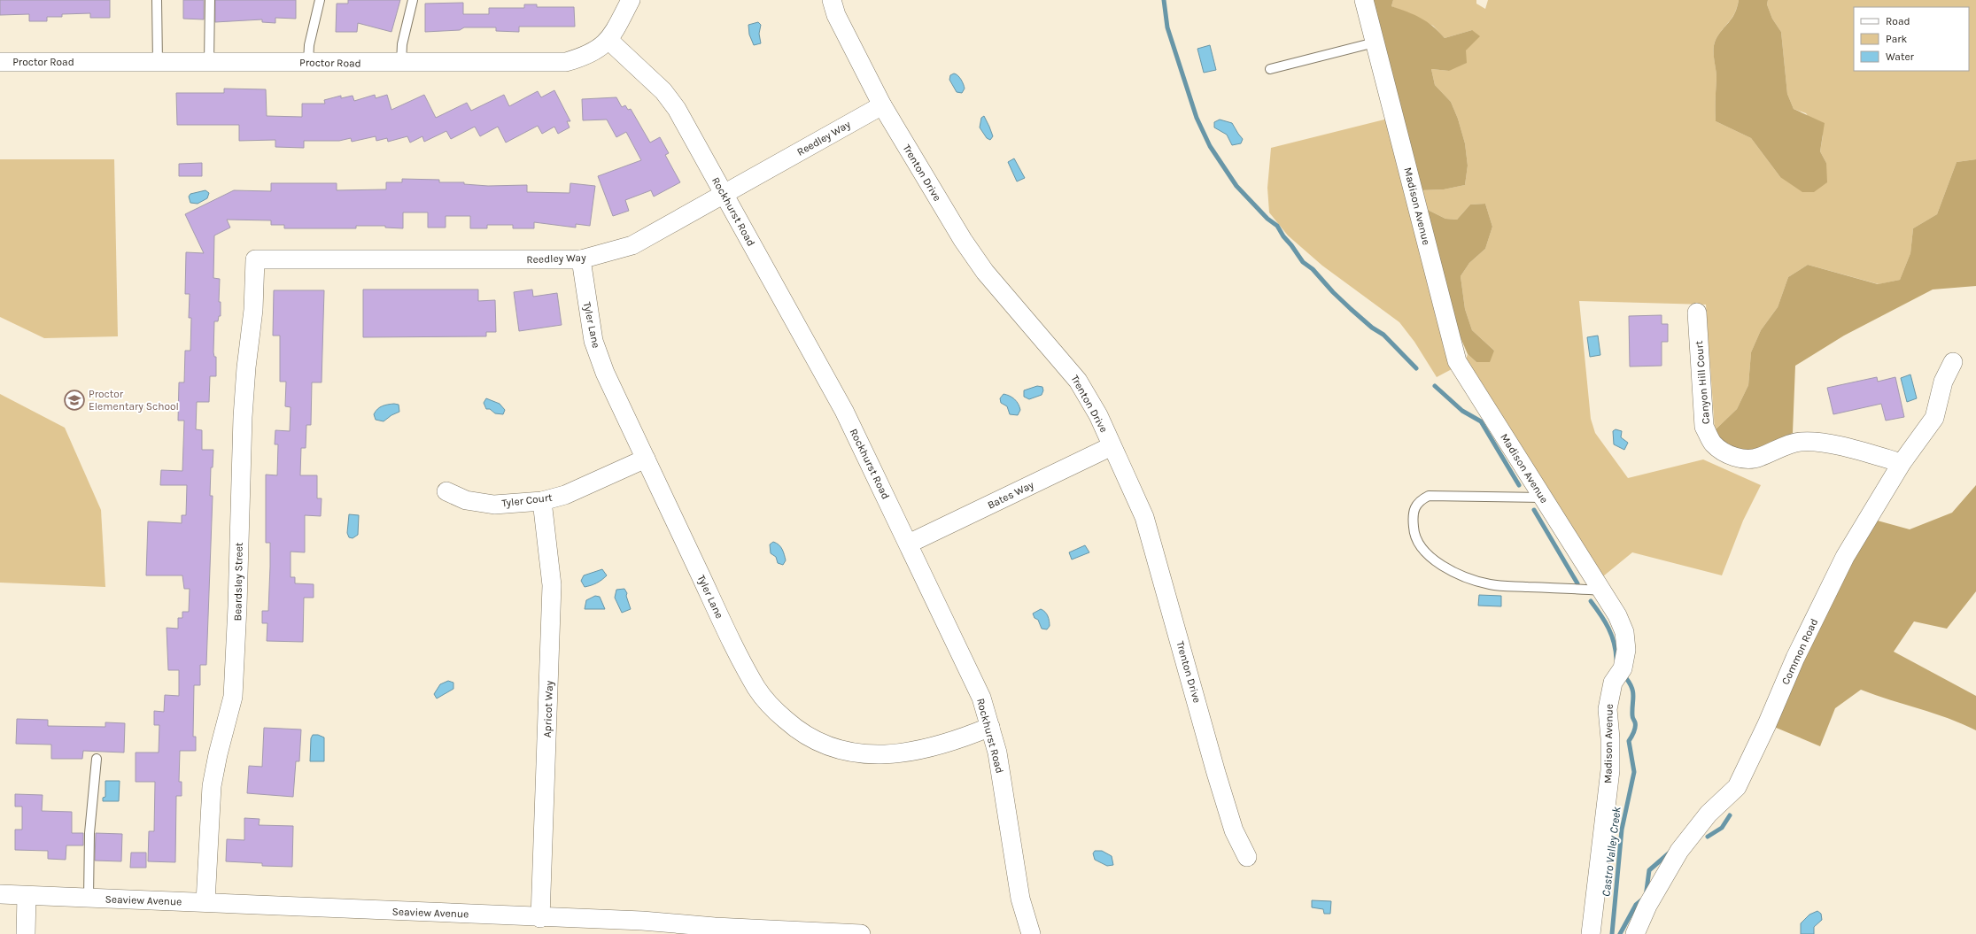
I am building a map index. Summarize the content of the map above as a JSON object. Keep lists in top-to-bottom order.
{
  "streets": {
    "street": [
      "Proctor Road",
      "Reedley Way",
      "Trenton Drive",
      "Madison Avenue",
      "Rockhurst Road",
      "Tyler Lane",
      "Canyon Hill Court",
      "Bates Way",
      "Tyler Court",
      "Beardsley Street",
      "Common Road",
      "Apricot Way",
      "Seaview Avenue"
    ]
  },
  "crossings": [
    ["Proctor Road", "Rockhurst Road"],
    ["Reedley Way", "Trenton Drive"],
    ["Reedley Way", "Rockhurst Road"],
    ["Reedley Way", "Tyler Lane"],
    ["Reedley Way", "Beardsley Street"],
    ["Trenton Drive", "Bates Way"],
    ["Rockhurst Road", "Tyler Lane"],
    ["Rockhurst Road", "Bates Way"],
    ["Tyler Lane", "Tyler Court"],
    ["Canyon Hill Court", "Common Road"],
    ["Tyler Court", "Apricot Way"],
    ["Beardsley Street", "Seaview Avenue"],
    ["Apricot Way", "Seaview Avenue"]
  ],
  "water": ["Castro Valley Creek"],
  "places": {
    "school or university": ["Proctor Elementary School"]
  },
  "legend": ["Road", "Park", "Water"]
}
